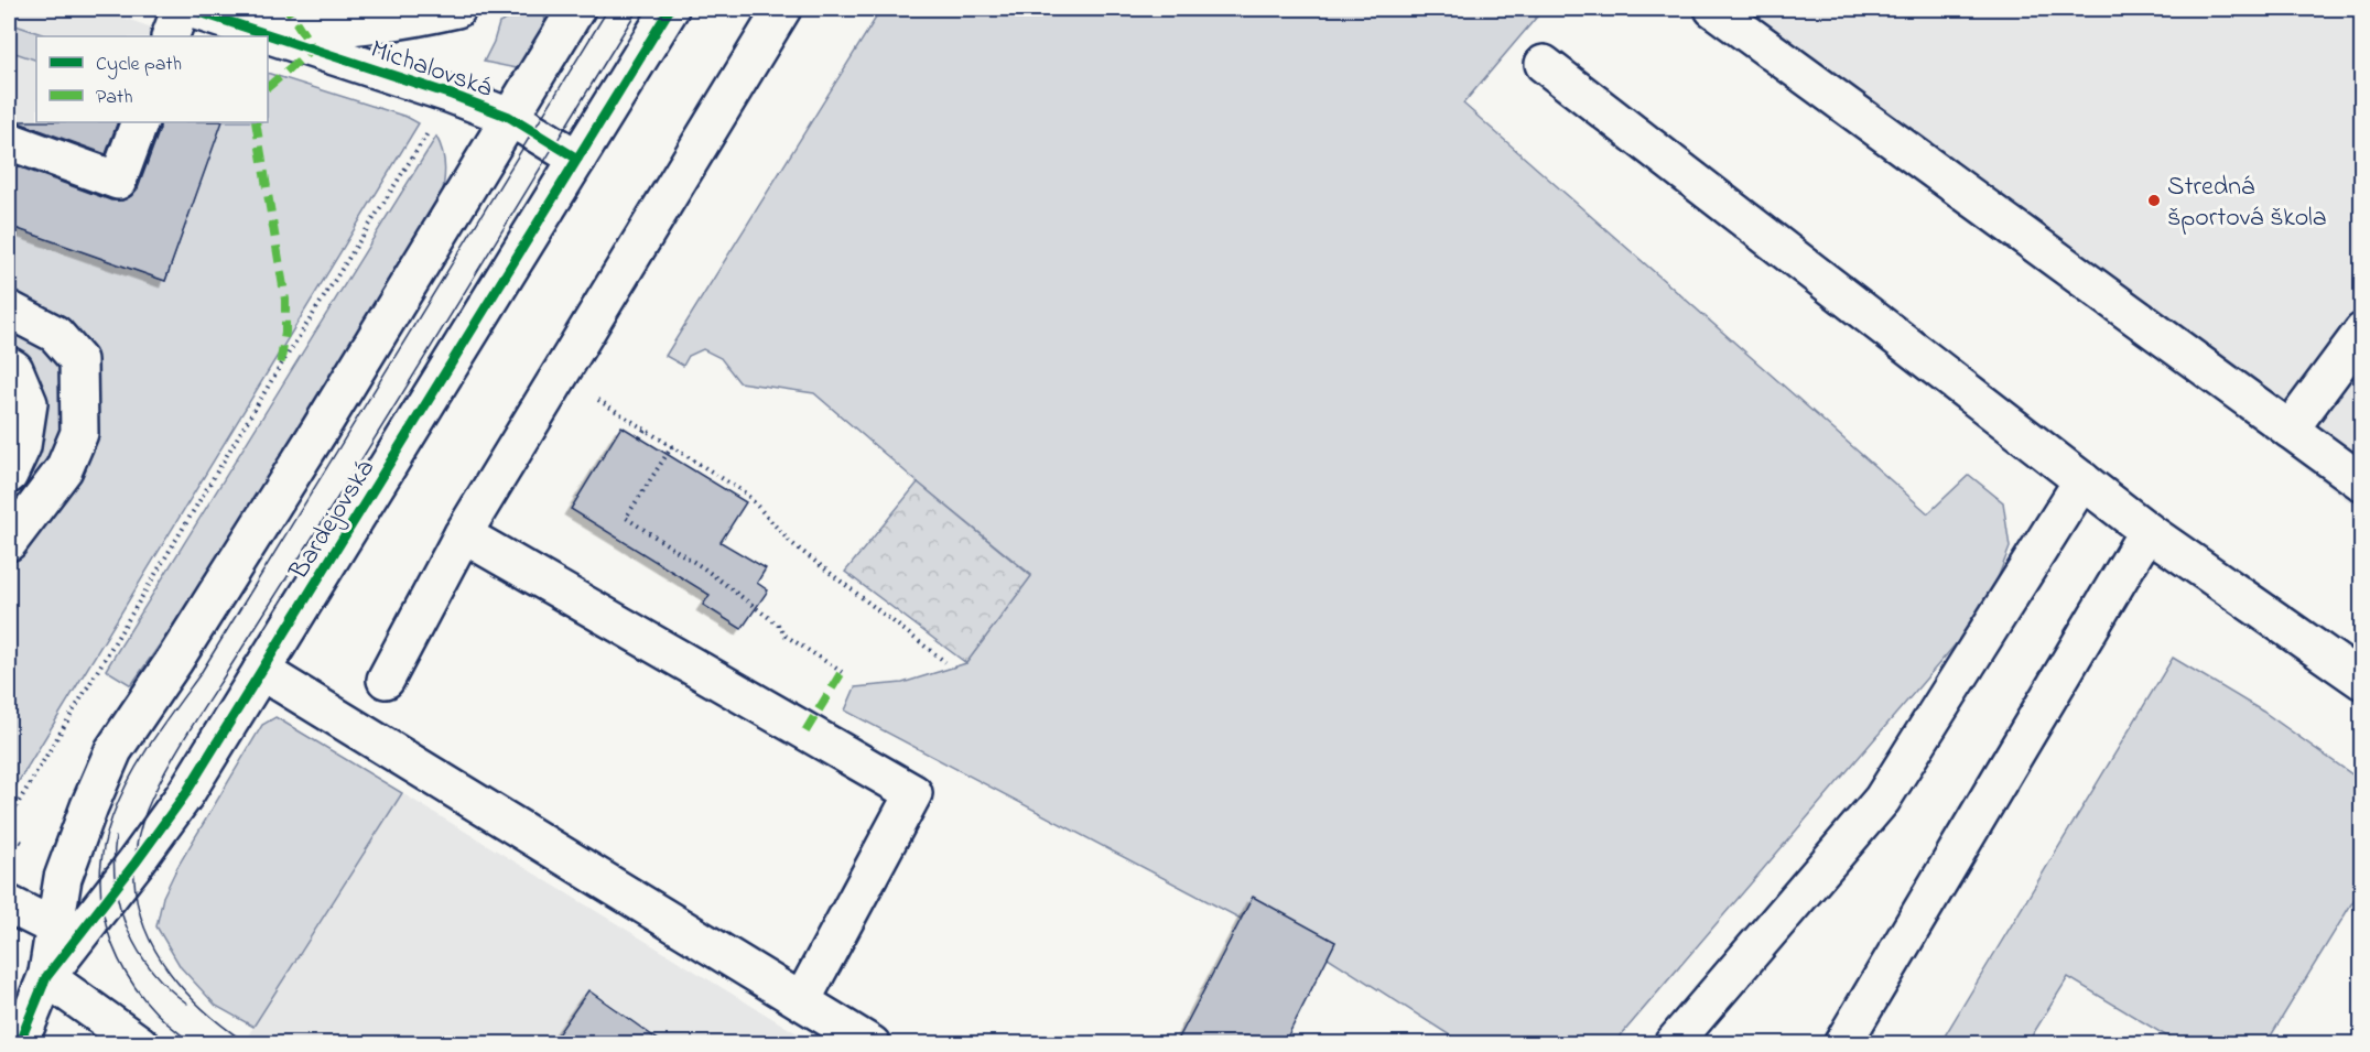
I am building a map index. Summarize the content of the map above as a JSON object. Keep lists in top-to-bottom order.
{
  "streets": {
    "street": ["Michalovská", "Bardejovská"]
  },
  "crossings": [
    ["Michalovská", "Bardejovská"]
  ],
  "places": ["Stredná športová škola"],
  "legend": ["Cycle path", "Path"]
}
